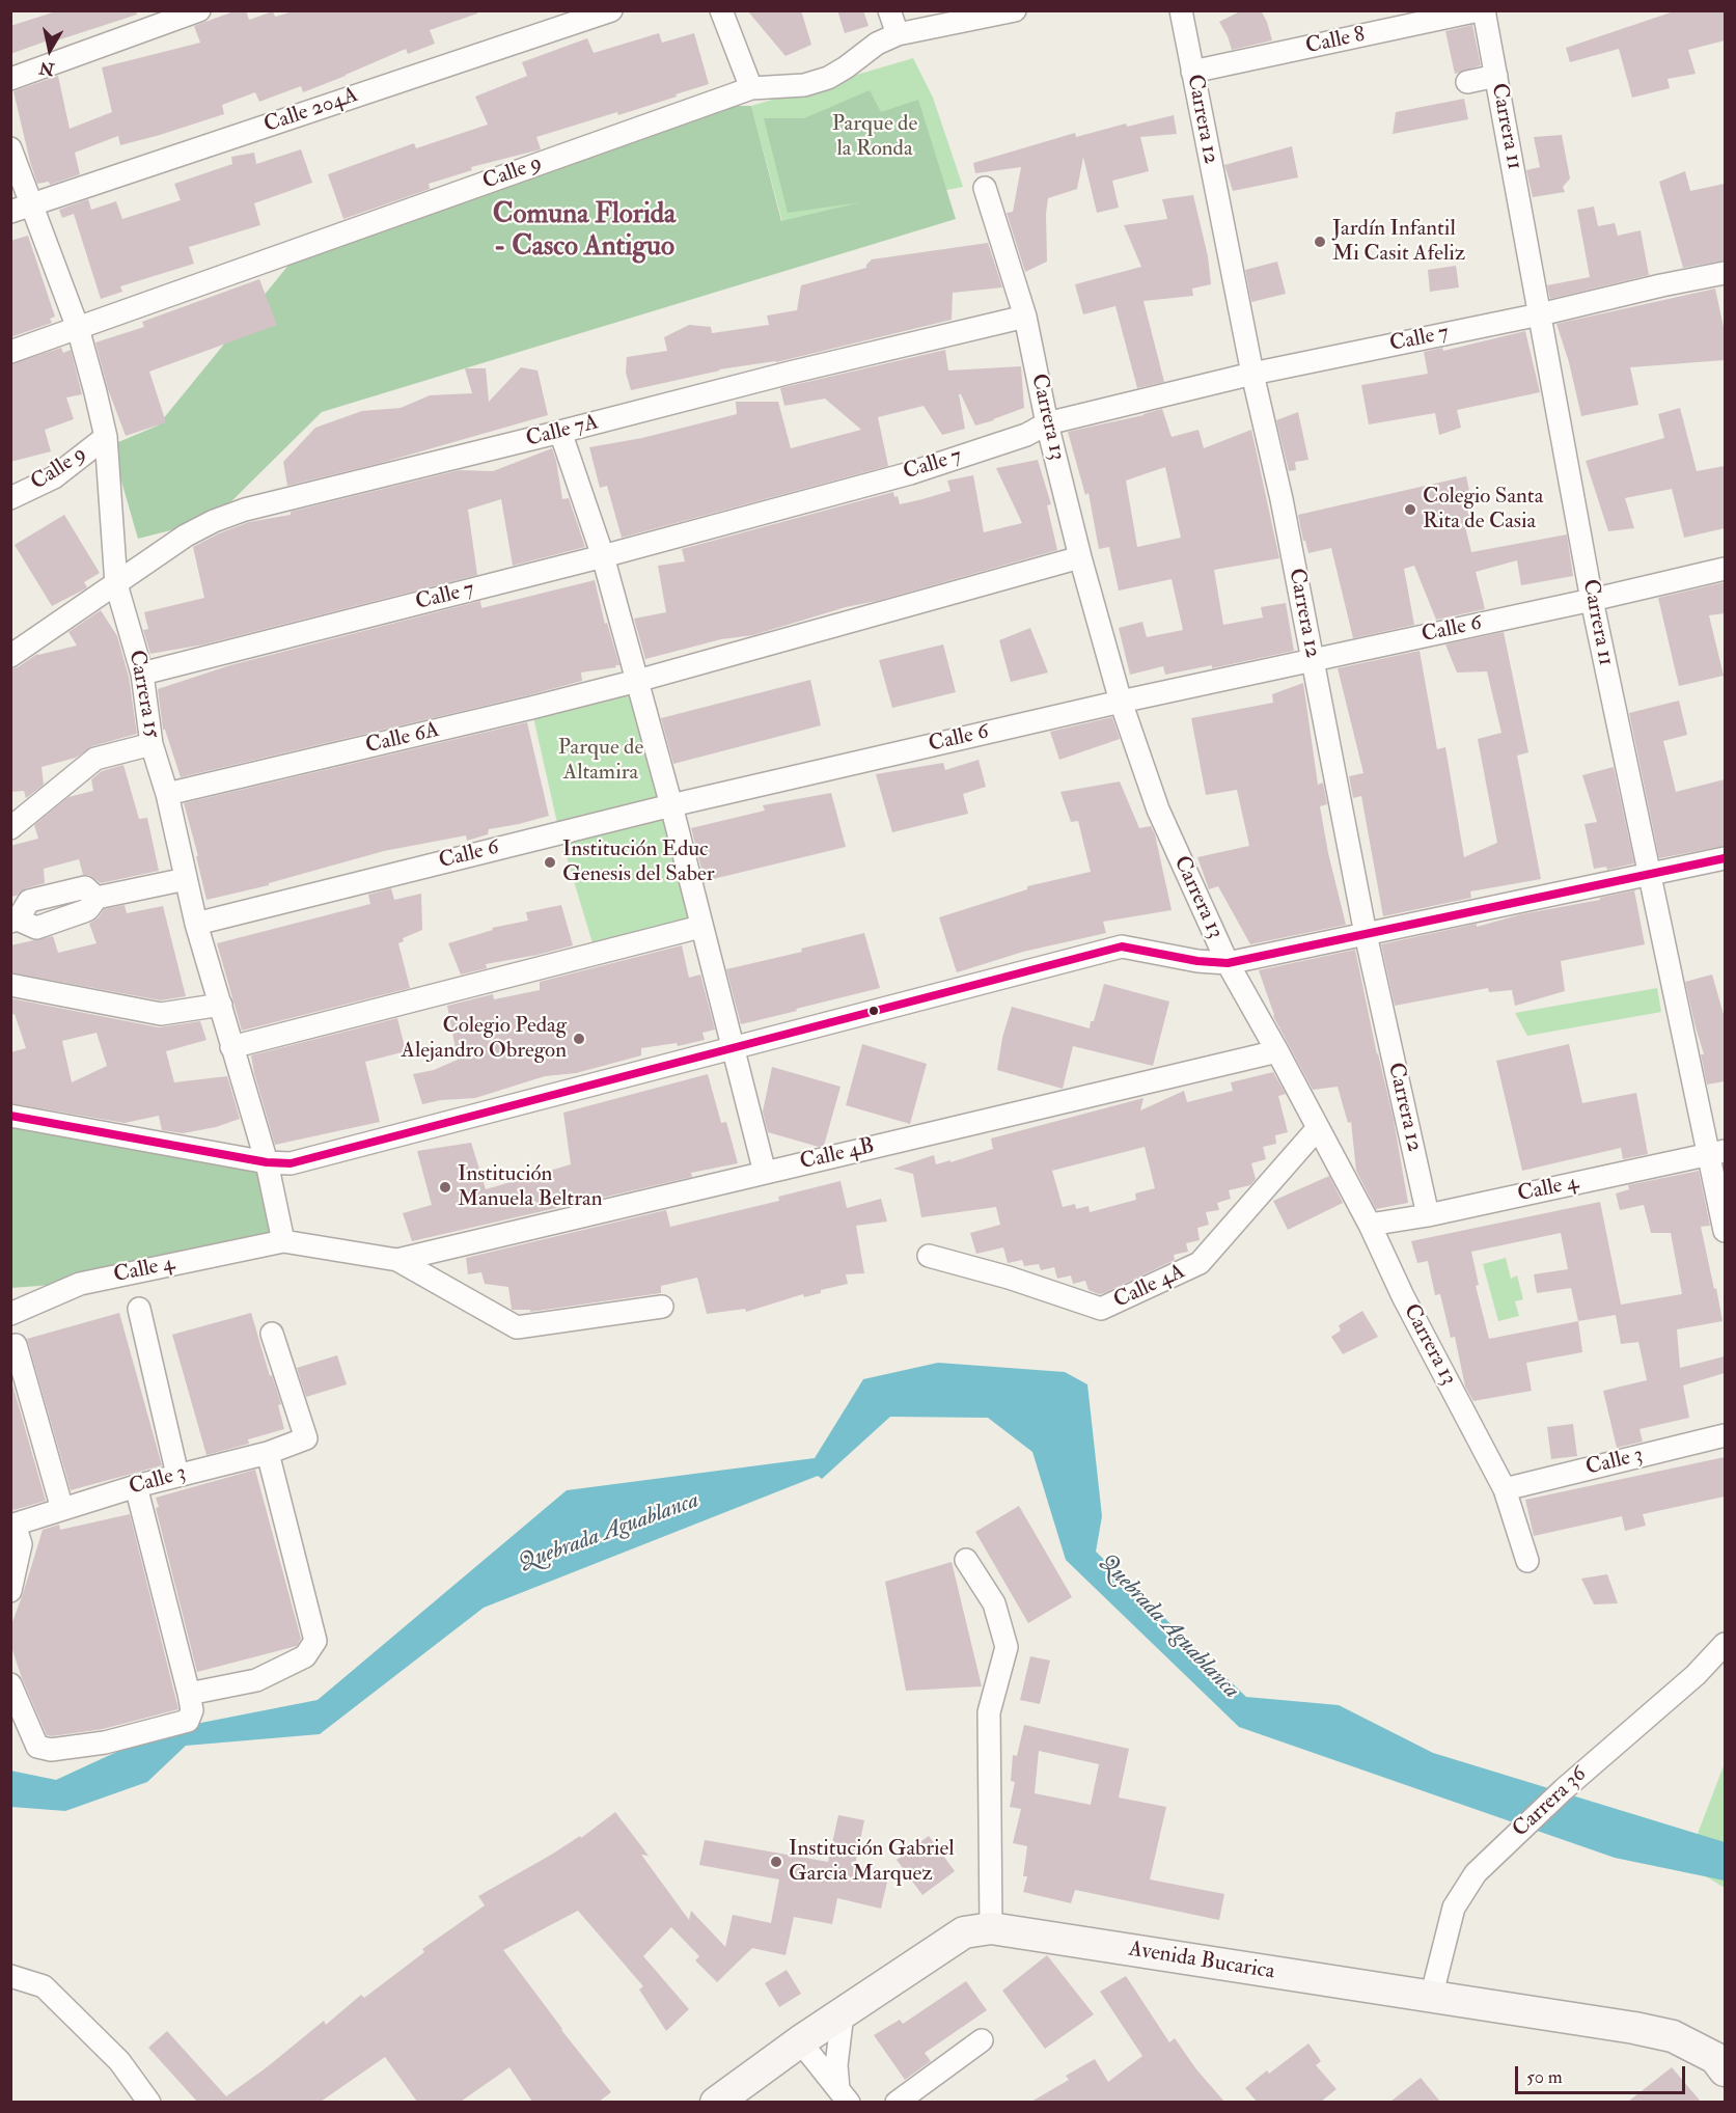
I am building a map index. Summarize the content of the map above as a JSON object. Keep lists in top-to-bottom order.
{
  "streets": {
    "main road": ["Avenida Bucarica"],
    "street": [
      "Calle 8",
      "Calle 204A",
      "Carrera 12",
      "Carrera 11",
      "Calle 9",
      "Calle 7",
      "Carrera 13",
      "Calle 7A",
      "Calle 6",
      "Carrera 15",
      "Calle 6A",
      "Calle 4B",
      "Calle 4",
      "Calle 4A",
      "Calle 3",
      "Carrera 36"
    ]
  },
  "crossings": [
    ["Calle 8", "Carrera 12"],
    ["Calle 204A", "Carrera 15"],
    ["Carrera 12", "Calle 7"],
    ["Carrera 12", "Calle 6"],
    ["Carrera 12", "Calle 4"],
    ["Carrera 11", "Calle 7"],
    ["Carrera 11", "Calle 6"],
    ["Carrera 11", "Calle 4"],
    ["Calle 9", "Carrera 15"],
    ["Calle 7", "Carrera 13"],
    ["Calle 7", "Carrera 15"],
    ["Carrera 13", "Calle 7A"],
    ["Carrera 13", "Calle 6"],
    ["Carrera 13", "Calle 4B"],
    ["Carrera 13", "Calle 4"],
    ["Carrera 13", "Calle 4A"],
    ["Carrera 13", "Calle 3"],
    ["Calle 7A", "Carrera 15"],
    ["Calle 6", "Carrera 15"],
    ["Carrera 15", "Calle 6A"],
    ["Carrera 15", "Calle 4"],
    ["Carrera 36", "Avenida Bucarica"]
  ],
  "districts": ["Comuna Florida - Casco Antiguo"],
  "water": ["Quebrada Aguablanca"],
  "parks": ["Parque de la Ronda", "Parque de Altamira"],
  "places": [
    "Jardín Infantil Mi Casit Afeliz",
    "Colegio Santa Rita de Casia",
    "Institución Educ Genesis del Saber",
    "Colegio Pedag Alejandro Obregon",
    "Institución Manuela Beltran",
    "Institución Gabriel Garcia Marquez"
  ],
  "scale_bar": "50 m",
  "north": "bottom"
}
